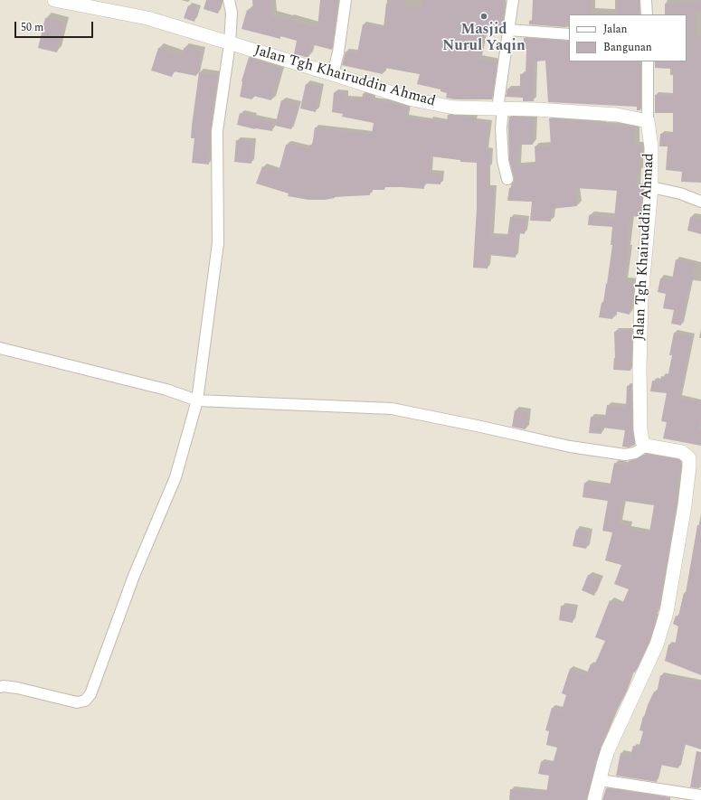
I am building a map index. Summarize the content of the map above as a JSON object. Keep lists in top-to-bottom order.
{
  "streets": {
    "street": ["Jalan Tgh Khairuddin Ahmad"]
  },
  "places": ["Masjid Nurul Yaqin"],
  "legend": ["Jalan", "Bangunan"],
  "scale_bar": "50 m"
}
